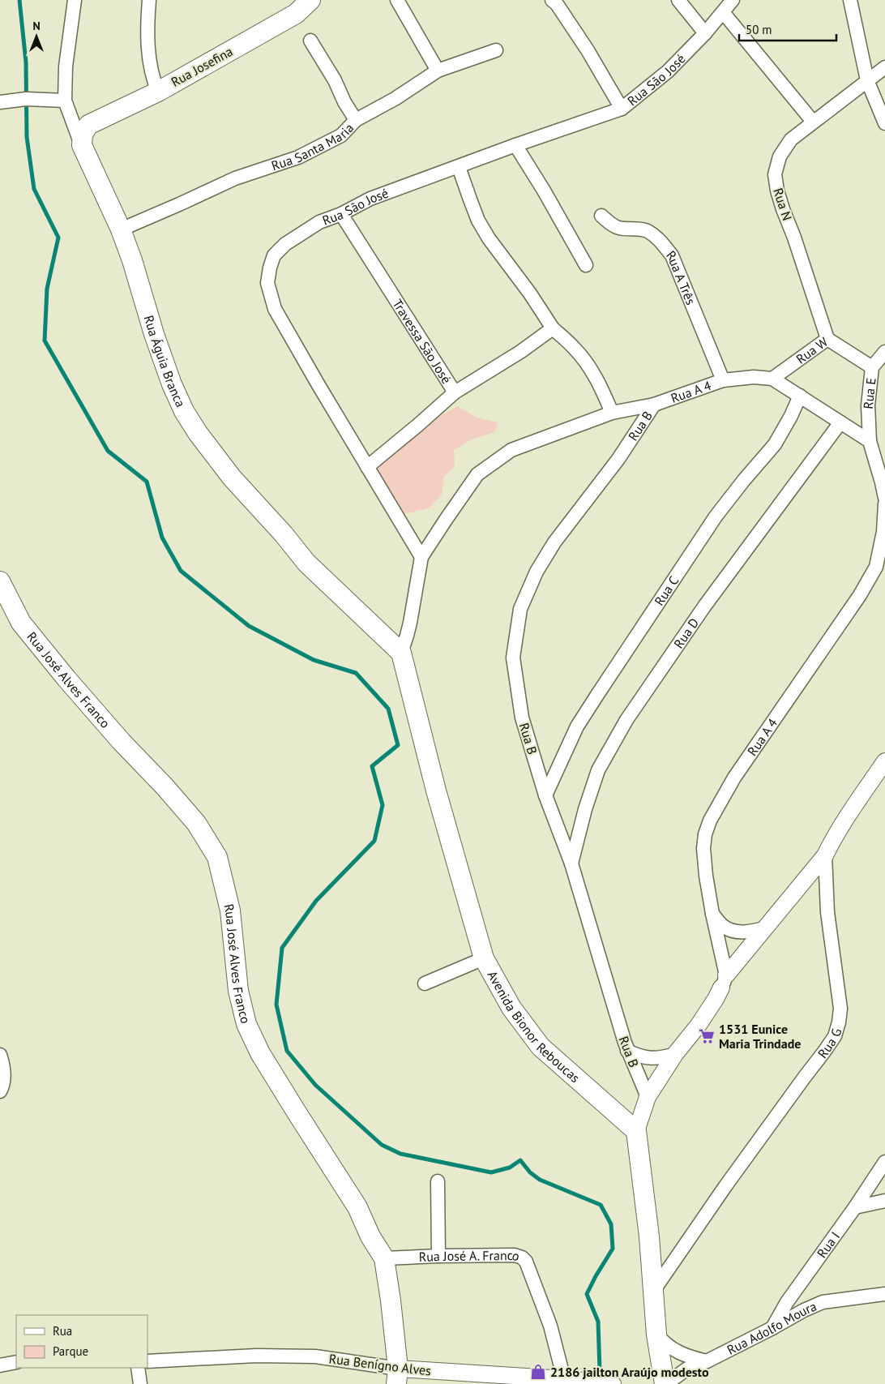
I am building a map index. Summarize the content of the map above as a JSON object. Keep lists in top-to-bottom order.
{
  "streets": {
    "main road": [
      "Rua Josefina",
      "Rua Águia Branca",
      "Rua José Alves Franco",
      "Avenida Bionor Reboucas"
    ],
    "street": [
      "Rua São José",
      "Rua Santa Maria",
      "Rua N",
      "Rua A Três",
      "Travessa São José",
      "Rua W",
      "Rua A 4",
      "Rua E",
      "Rua B",
      "Rua C",
      "Rua D",
      "Rua G",
      "Rua I",
      "Rua José A. Franco",
      "Rua Adolfo Moura",
      "Rua Benígno Alves"
    ]
  },
  "crossings": [
    ["Rua Josefina", "Rua Águia Branca"],
    ["Rua São José", "Travessa São José"],
    ["Rua São José", "Rua A 4"],
    ["Rua Santa Maria", "Rua Águia Branca"],
    ["Rua N", "Rua W"],
    ["Rua A Três", "Rua A 4"],
    ["Rua W", "Rua A 4"],
    ["Rua W", "Rua E"],
    ["Rua Águia Branca", "Avenida Bionor Reboucas"],
    ["Rua A 4", "Rua E"],
    ["Rua A 4", "Rua B"],
    ["Rua A 4", "Rua C"],
    ["Rua A 4", "Rua D"],
    ["Rua B", "Rua C"],
    ["Rua B", "Rua D"],
    ["Rua José Alves Franco", "Rua José A. Franco"],
    ["Rua José Alves Franco", "Rua Benígno Alves"],
    ["Rua I", "Rua Adolfo Moura"],
    ["Rua José A. Franco", "Rua Benígno Alves"]
  ],
  "places": {
    "supermarket": ["1531 Eunice Maria Trindade"],
    "shop": ["2186 jailton Araújo modesto"]
  },
  "legend": ["Rua", "Parque"],
  "scale_bar": "50 m",
  "north": "top"
}
